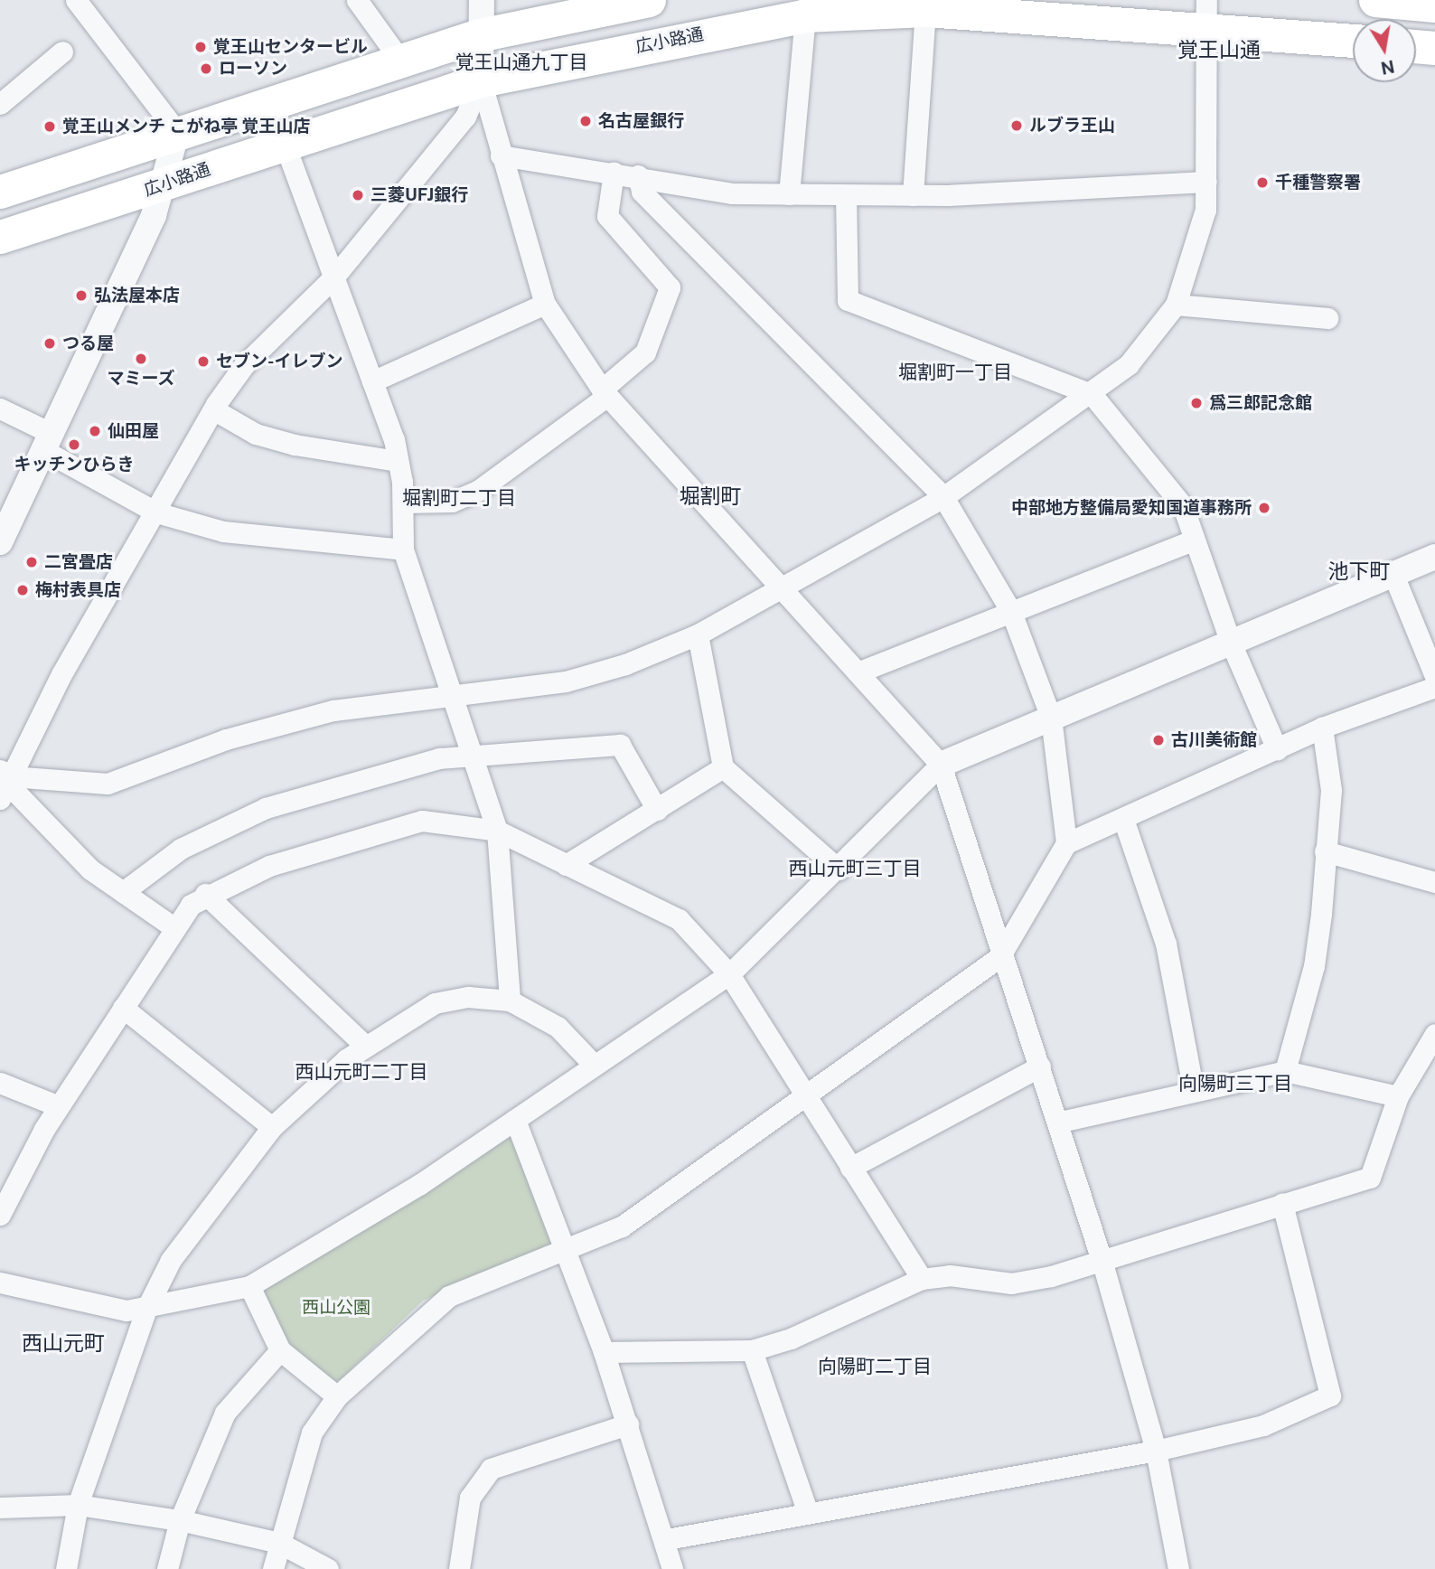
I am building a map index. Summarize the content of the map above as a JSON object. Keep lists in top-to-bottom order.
{
  "streets": {
    "main road": ["広小路通"]
  },
  "districts": [
    "覚王山通",
    "覚王山通九丁目",
    "堀割町一丁目",
    "堀割町",
    "堀割町二丁目",
    "池下町",
    "西山元町三丁目",
    "西山元町二丁目",
    "向陽町三丁目",
    "西山元町",
    "向陽町二丁目"
  ],
  "parks": ["西山公園"],
  "places": [
    "覚王山センタービル",
    "ローソン",
    "名古屋銀行",
    "ルブラ王山",
    "覚王山メンチ こがね亭 覚王山店",
    "千種警察署",
    "三菱UFJ銀行",
    "弘法屋本店",
    "つる屋",
    "マミーズ",
    "セブン-イレブン",
    "爲三郎記念館",
    "仙田屋",
    "キッチンひらき",
    "中部地方整備局愛知国道事務所",
    "二宮畳店",
    "梅村表具店",
    "古川美術館"
  ],
  "north": "bottom"
}
